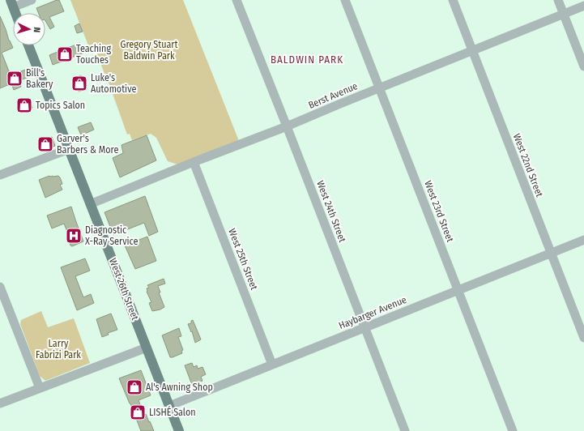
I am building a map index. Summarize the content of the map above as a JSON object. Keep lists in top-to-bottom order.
{
  "streets": {
    "main road": ["West 26th Street"],
    "street": [
      "Berst Avenue",
      "West 22nd Street",
      "West 24th Street",
      "West 23rd Street",
      "West 25th Street",
      "Haybarger Avenue"
    ]
  },
  "crossings": [
    ["Berst Avenue", "West 22nd Street"],
    ["Berst Avenue", "West 24th Street"],
    ["Berst Avenue", "West 23rd Street"],
    ["Berst Avenue", "West 25th Street"],
    ["Berst Avenue", "West 26th Street"],
    ["West 22nd Street", "Haybarger Avenue"],
    ["West 24th Street", "Haybarger Avenue"],
    ["West 23rd Street", "Haybarger Avenue"],
    ["West 25th Street", "Haybarger Avenue"],
    ["West 26th Street", "Haybarger Avenue"]
  ],
  "districts": ["BALDWIN PARK"],
  "parks": ["Gregory Stuart Baldwin Park", "Larry Fabrizi Park"],
  "places": {
    "shop": [
      "Teaching Touches",
      "Bill's Bakery",
      "Luke's Automotive",
      "Topics Salon",
      "Garver's Barbers & More",
      "Al's Awning Shop",
      "LISHÉ Salon"
    ],
    "hospital": ["Diagnostic X-Ray Service"]
  },
  "north": "right"
}
